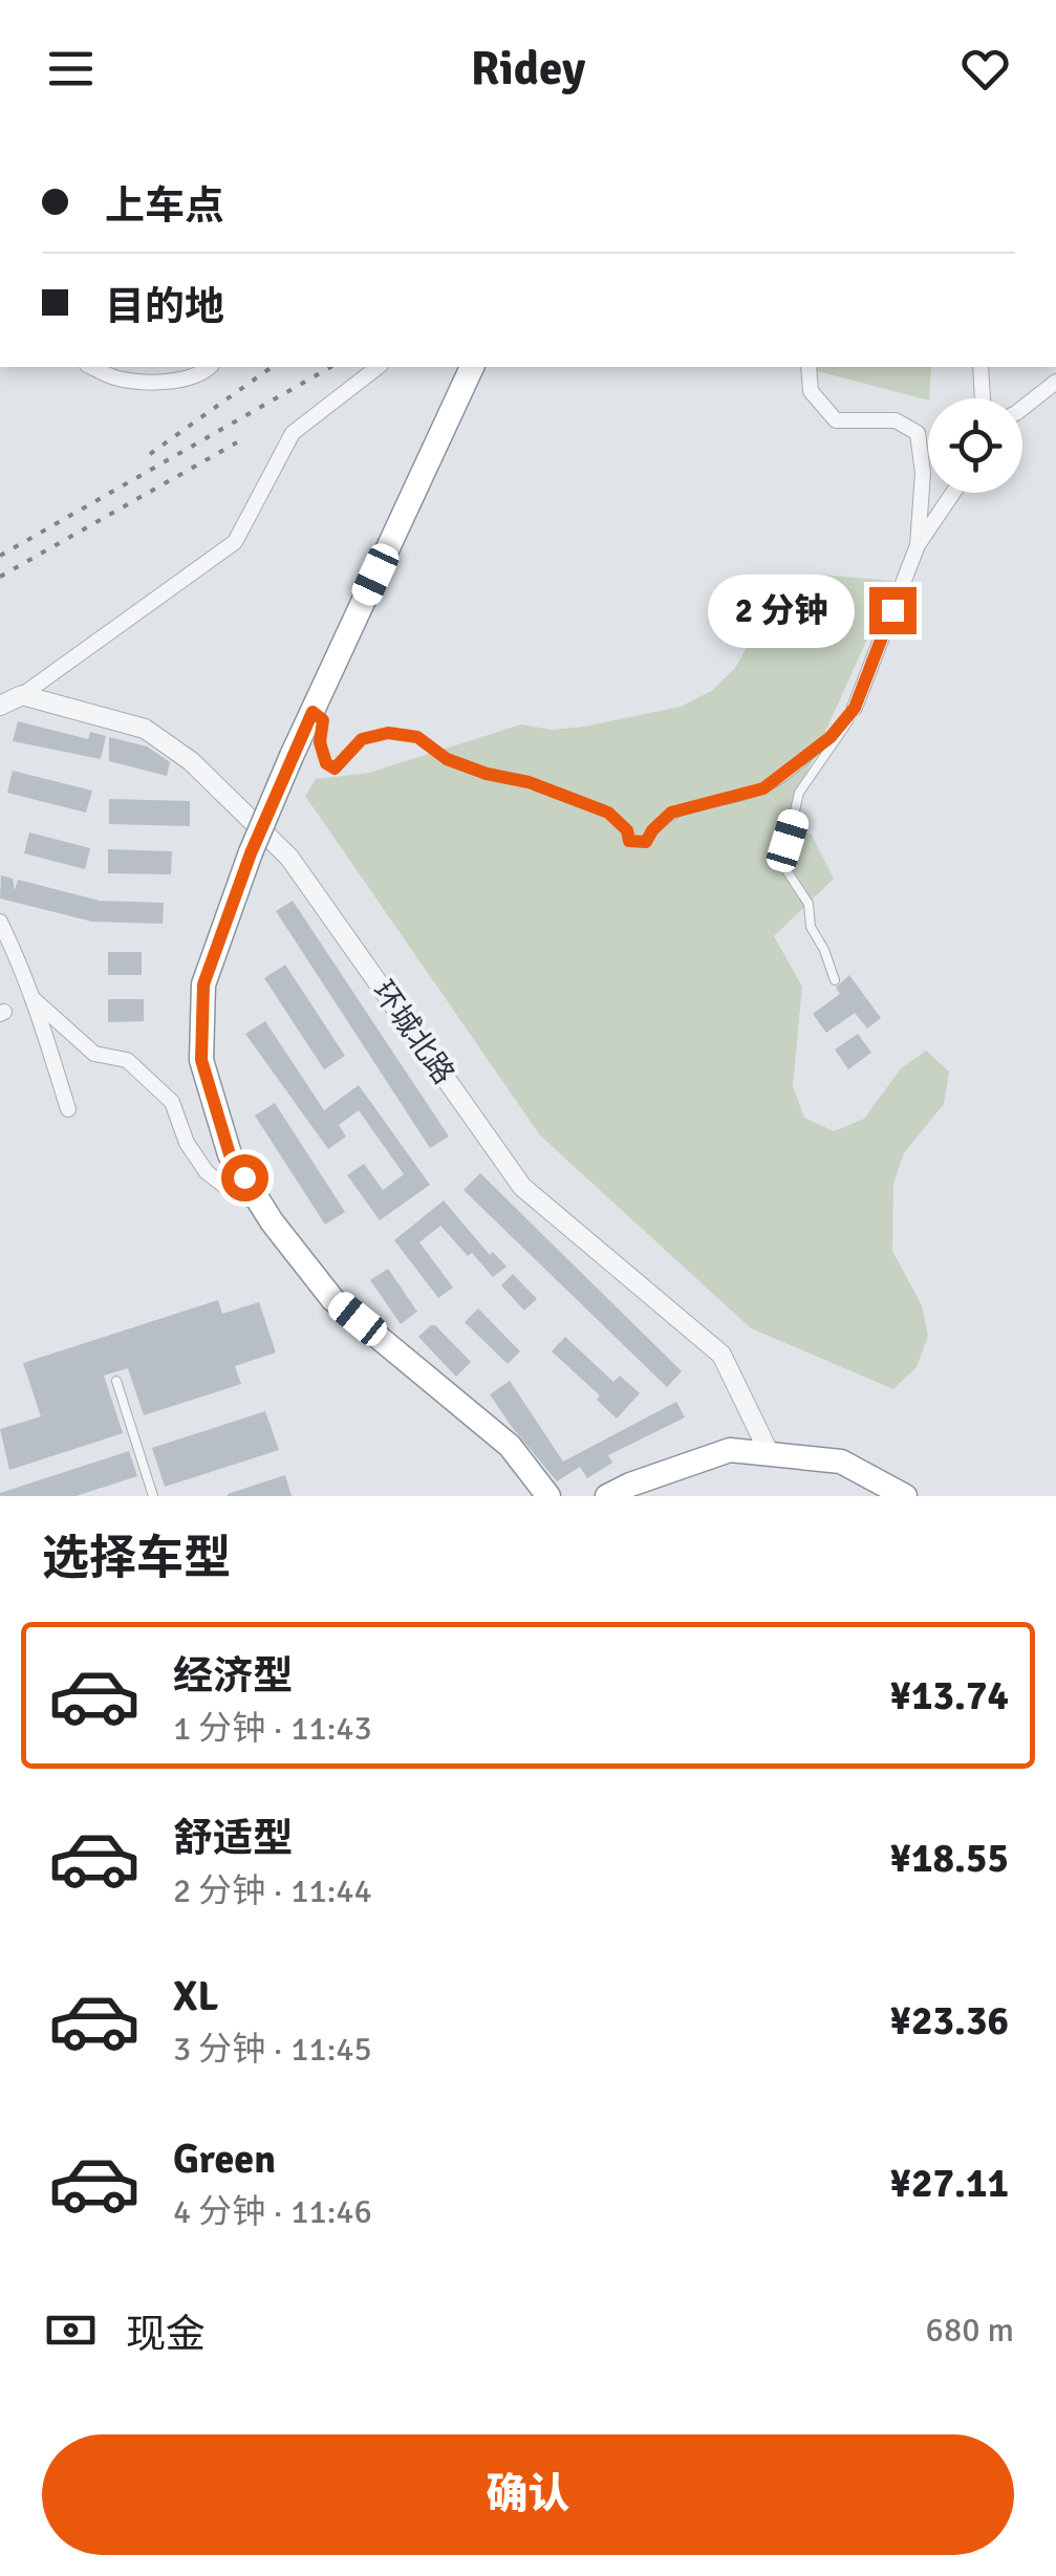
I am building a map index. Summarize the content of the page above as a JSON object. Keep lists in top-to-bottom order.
{
  "streets": {
    "street": ["环城北路"]
  },
  "page": {
    "header": "Ridey",
    "banner": ["上车点", "目的地"],
    "bubble": "2 分钟",
    "heading": "选择车型",
    "list": [
      {
        "name": "经济型",
        "note": "1 分钟 · 11:43",
        "value": "¥13.74"
      },
      {
        "name": "舒适型",
        "note": "2 分钟 · 11:44",
        "value": "¥18.55"
      },
      {
        "name": "XL",
        "note": "3 分钟 · 11:45",
        "value": "¥23.36"
      },
      {
        "name": "Green",
        "note": "4 分钟 · 11:46",
        "value": "¥27.11"
      }
    ],
    "pay": ["现金", "680 m"],
    "buttons": "确认"
  }
}
